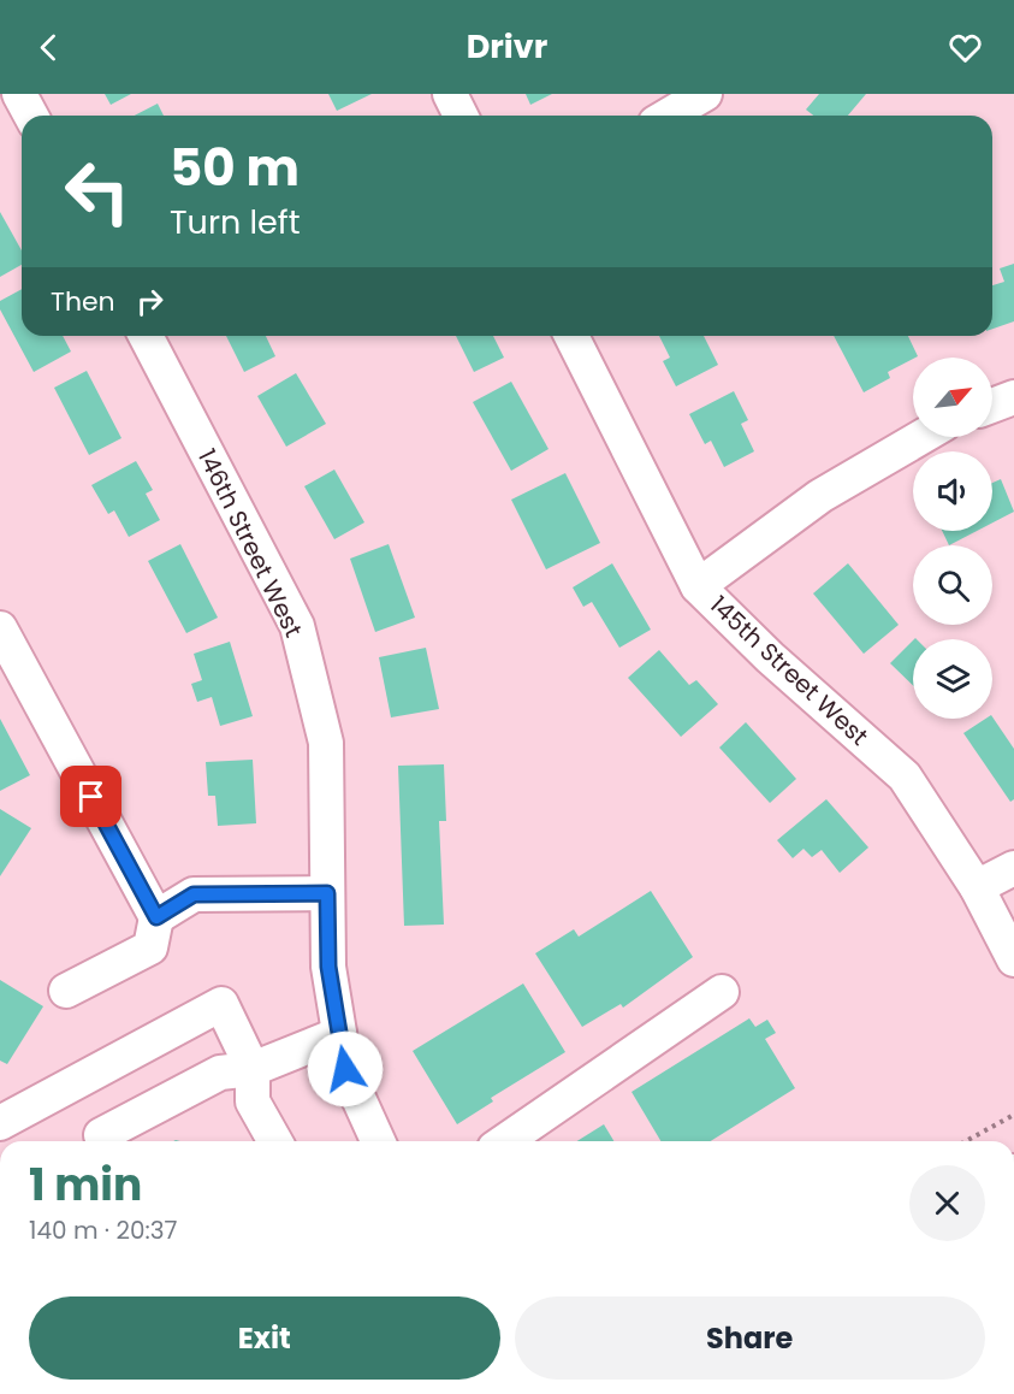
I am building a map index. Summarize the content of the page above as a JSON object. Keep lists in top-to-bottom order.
{
  "streets": {
    "street": ["146th Street West", "145th Street West"]
  },
  "north": "top right",
  "page": {
    "header": "Drivr",
    "turn": ["50 m", "Turn left"],
    "then": "Then",
    "heading": ["1 min", "140 m · 20:37"],
    "buttons": ["Exit", "Share"]
  }
}
